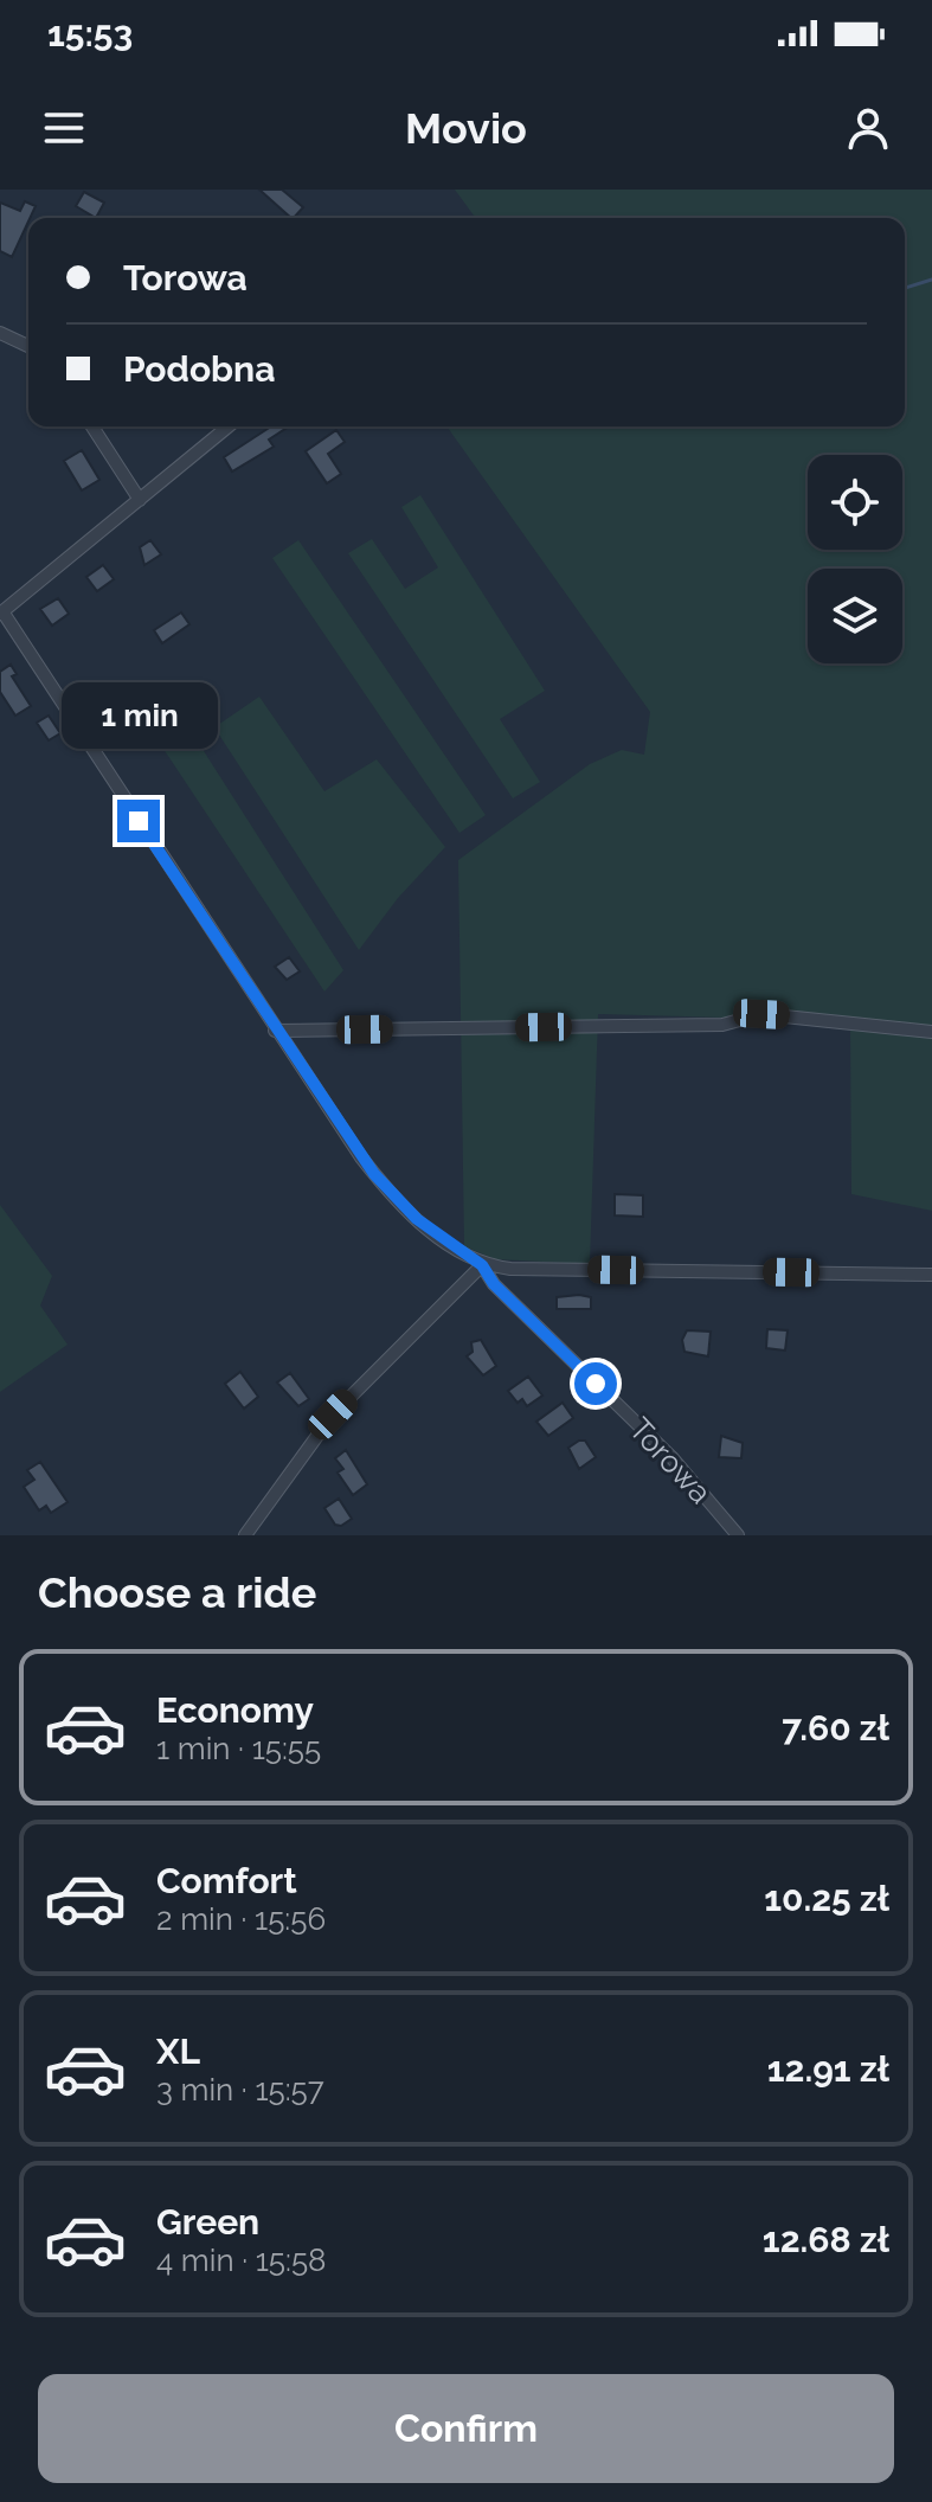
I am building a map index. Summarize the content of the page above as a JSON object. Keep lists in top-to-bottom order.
{
  "streets": {
    "street": ["Torowa"]
  },
  "page": {
    "status": "15:53",
    "header": "Movio",
    "banner": ["Torowa", "Podobna"],
    "bubble": "1 min",
    "heading": "Choose a ride",
    "list": [
      {
        "name": "Economy",
        "note": "1 min · 15:55",
        "value": "7.60 zł"
      },
      {
        "name": "Comfort",
        "note": "2 min · 15:56",
        "value": "10.25 zł"
      },
      {
        "name": "XL",
        "note": "3 min · 15:57",
        "value": "12.91 zł"
      },
      {
        "name": "Green",
        "note": "4 min · 15:58",
        "value": "12.68 zł"
      }
    ],
    "buttons": "Confirm"
  }
}
